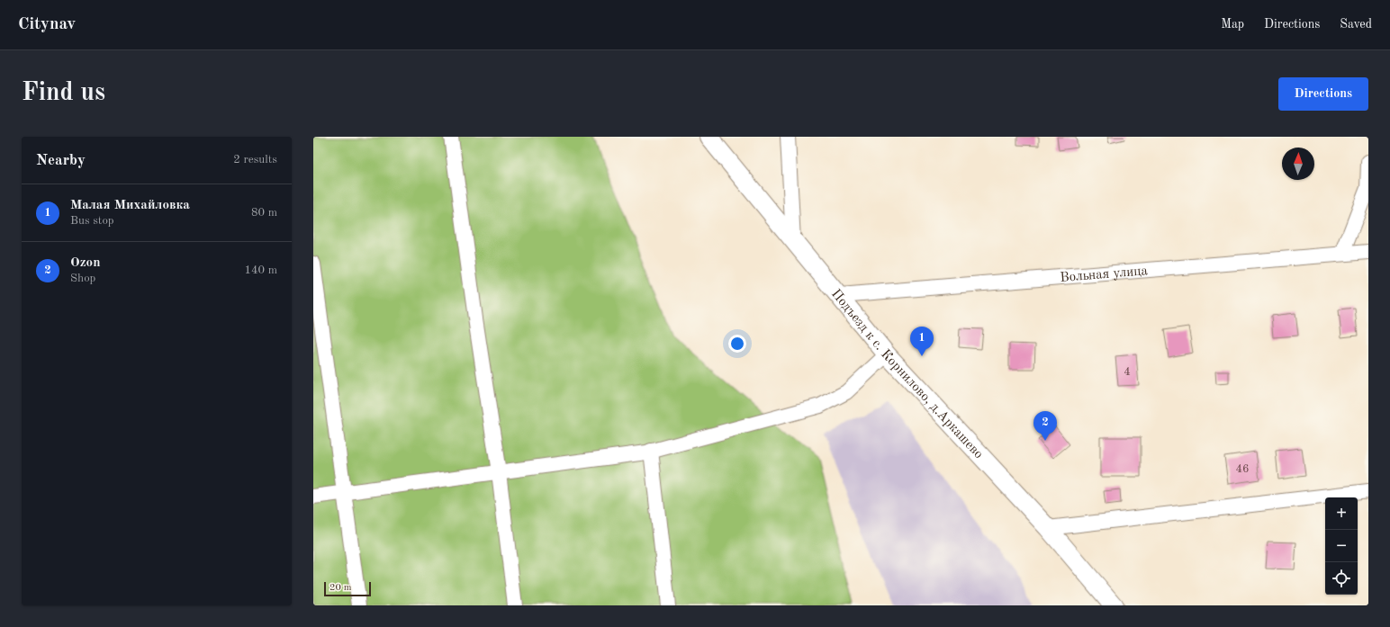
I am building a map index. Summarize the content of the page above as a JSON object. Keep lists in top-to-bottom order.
{
  "streets": {
    "street": ["Вольная улица", "Подъезд к с. Корнилово, д.Аркашево"]
  },
  "crossings": [
    ["Вольная улица", "Подъезд к с. Корнилово, д.Аркашево"]
  ],
  "house_numbers": ["4", "46"],
  "scale_bar": "20 m",
  "north": "top",
  "page": {
    "header": "Citynav",
    "nav": ["Map", "Directions", "Saved"],
    "buttons": "Directions",
    "title": "Find us",
    "heading": ["Nearby", "2 results"],
    "list": [
      {
        "mark": "1",
        "name": "Малая Михайловка",
        "note": "Bus stop",
        "value": "80 m"
      },
      {
        "mark": "2",
        "name": "Ozon",
        "note": "Shop",
        "value": "140 m"
      }
    ],
    "pins": ["1", "2"],
    "map_buttons": ["+", "−"],
    "scale": "20 m"
  }
}
